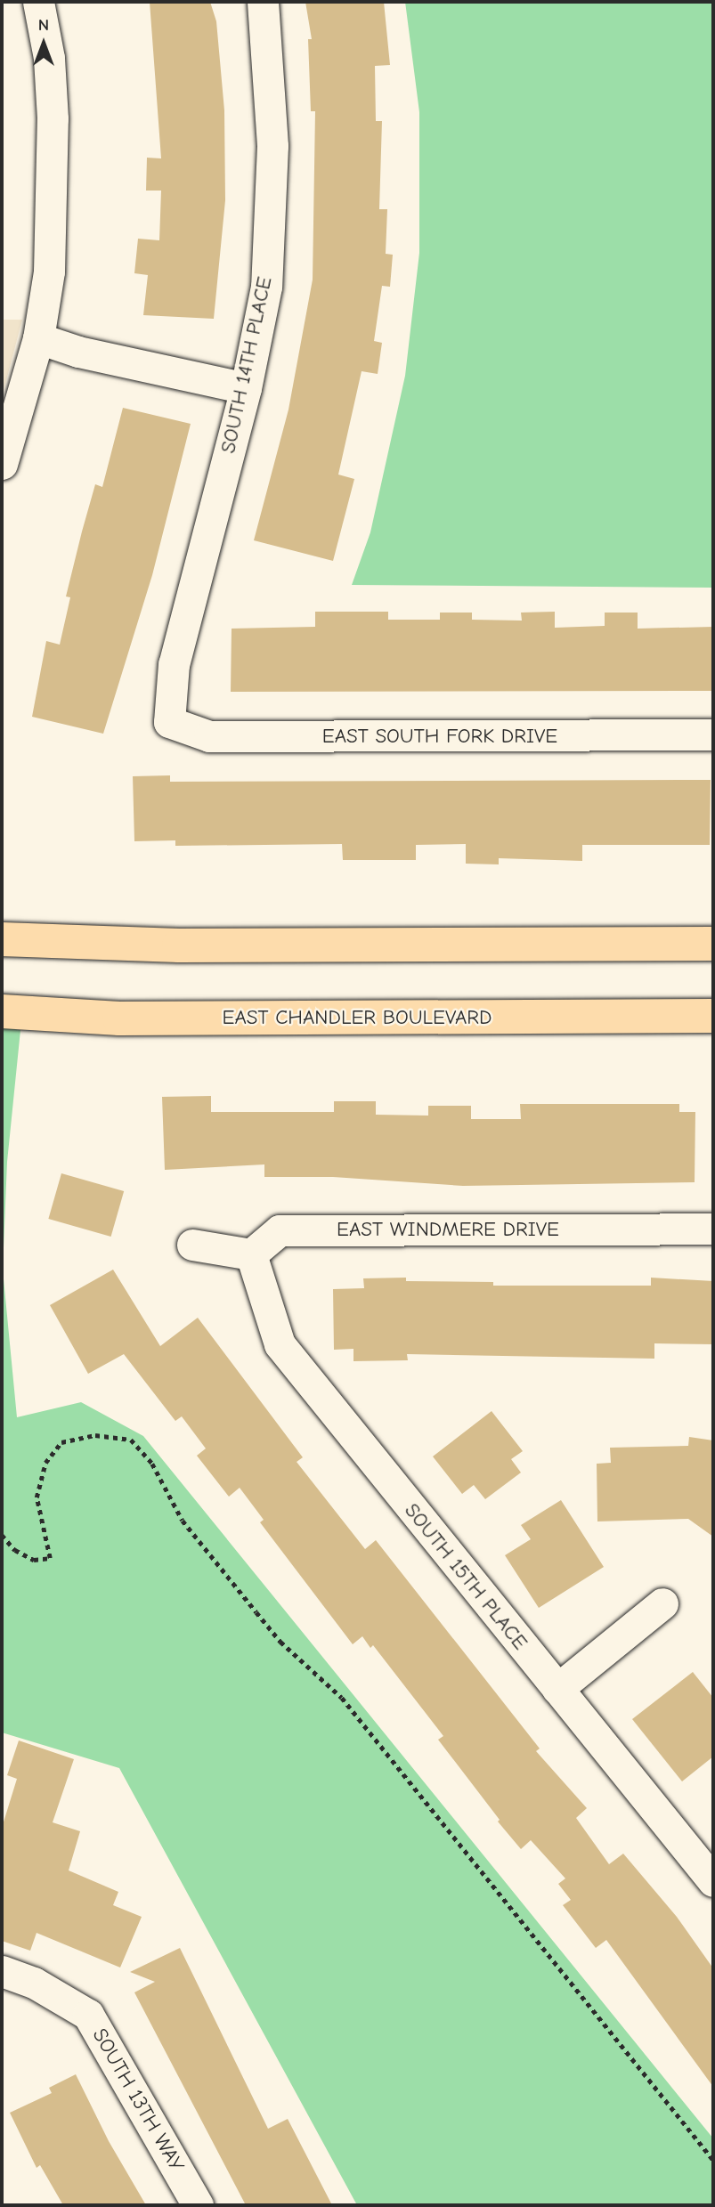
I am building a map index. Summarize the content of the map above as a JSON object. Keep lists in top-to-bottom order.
{
  "streets": {
    "main road": ["EAST CHANDLER BOULEVARD"],
    "street": [
      "SOUTH 14TH PLACE",
      "EAST SOUTH FORK DRIVE",
      "EAST WINDMERE DRIVE",
      "SOUTH 15TH PLACE",
      "SOUTH 13TH WAY"
    ]
  },
  "crossings": [
    ["SOUTH 14TH PLACE", "EAST SOUTH FORK DRIVE"],
    ["EAST WINDMERE DRIVE", "SOUTH 15TH PLACE"]
  ],
  "north": "top"
}
